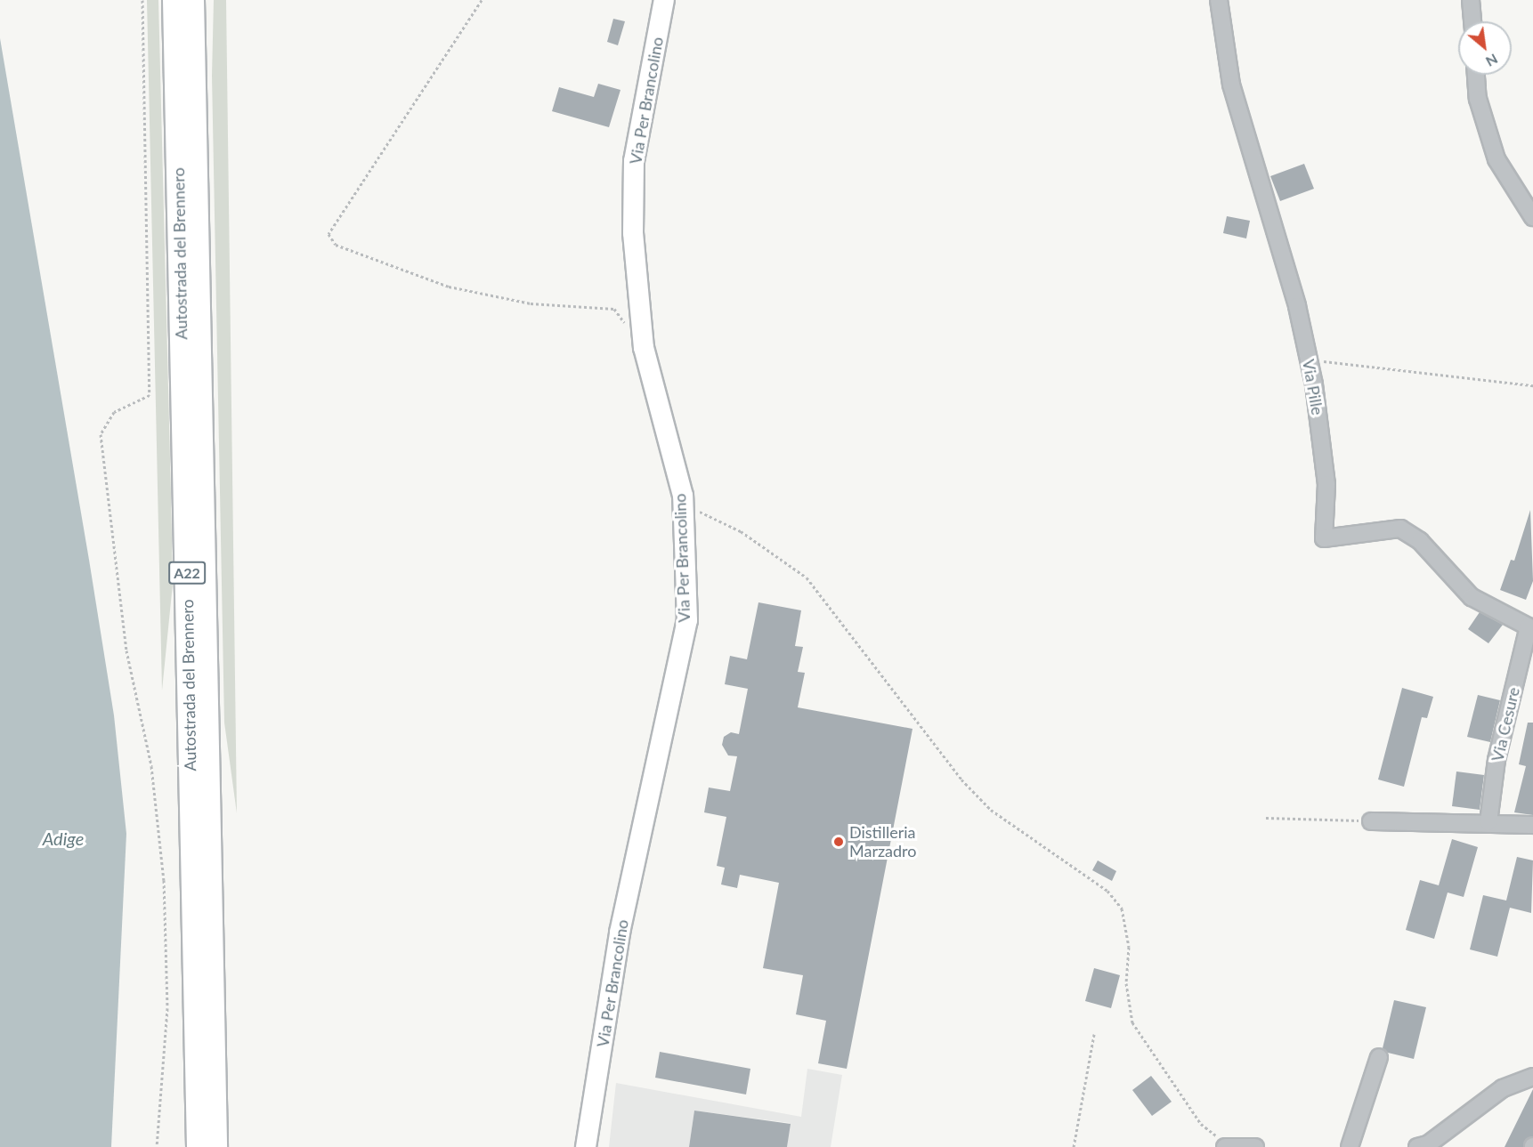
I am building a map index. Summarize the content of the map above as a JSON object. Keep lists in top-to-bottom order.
{
  "streets": {
    "highway": ["Autostrada del Brennero", "A22"],
    "main road": ["Via Per Brancolino"],
    "street": ["Via Pille", "Via Cesure"]
  },
  "crossings": [
    ["Via Pille", "Via Cesure"]
  ],
  "water": ["Adige"],
  "places": ["Distilleria Marzadro"],
  "north": "bottom right"
}
